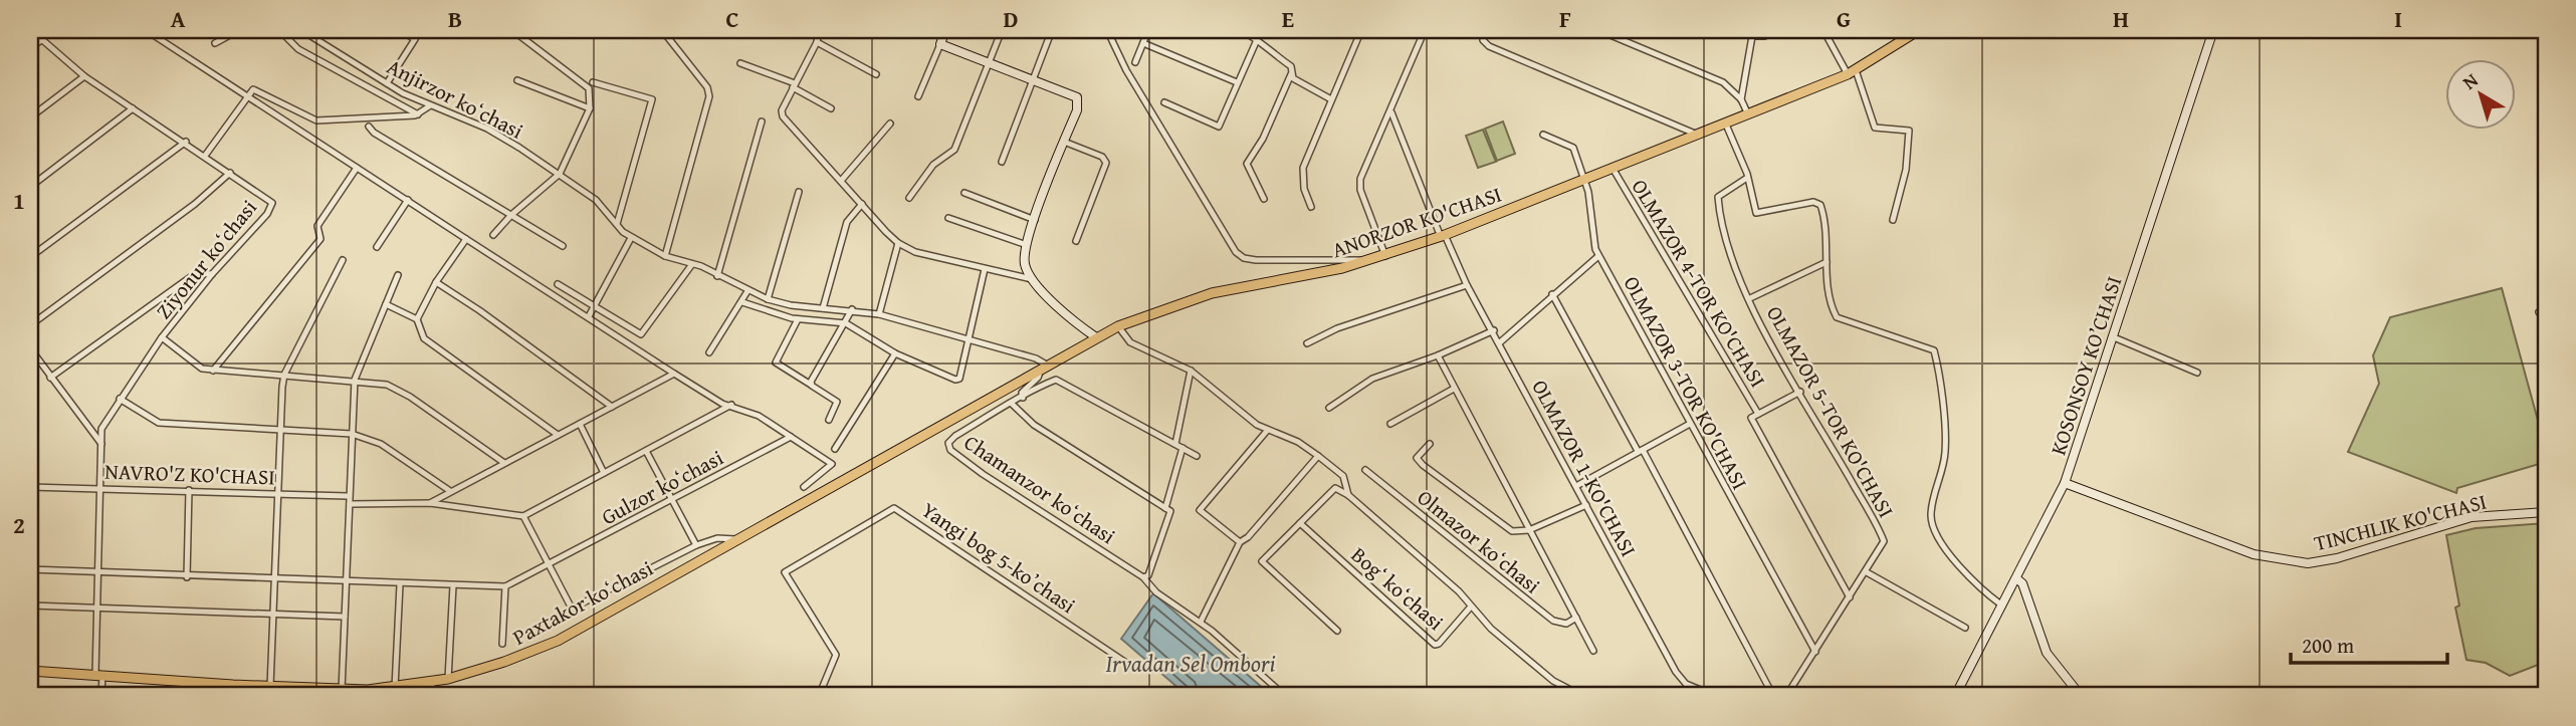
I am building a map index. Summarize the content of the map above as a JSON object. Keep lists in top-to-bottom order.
{
  "streets": {
    "main road": ["ANORZOR KO'CHASI", "Paxtakor koʻchasi"],
    "street": [
      "Anjirzor koʻchasi",
      "Ziyonur koʻchasi",
      "OLMAZOR 4-TOR KO'CHASI",
      "KOSONSOY KO’CHASI",
      "OLMAZOR 3-TOR KO'CHASI",
      "OLMAZOR 5-TOR KO'CHASI",
      "OLMAZOR 1-KO'CHASI",
      "NAVRO'Z KO'CHASI",
      "Gulzor koʻchasi",
      "Chamanzor koʻchasi",
      "TINCHLIK KO'CHASI",
      "Olmazor koʻchasi",
      "Yangi bog 5-koʼchasi",
      "Bogʻ koʻchasi"
    ]
  },
  "crossings": [
    ["Anjirzor koʻchasi", "ANORZOR KO'CHASI"],
    ["ANORZOR KO'CHASI", "OLMAZOR 4-TOR KO'CHASI"],
    ["ANORZOR KO'CHASI", "OLMAZOR 3-TOR KO'CHASI"],
    ["ANORZOR KO'CHASI", "OLMAZOR 1-KO'CHASI"],
    ["ANORZOR KO'CHASI", "Paxtakor koʻchasi"],
    ["Ziyonur koʻchasi", "NAVRO'Z KO'CHASI"],
    ["Ziyonur koʻchasi", "Paxtakor koʻchasi"],
    ["OLMAZOR 4-TOR KO'CHASI", "OLMAZOR 5-TOR KO'CHASI"],
    ["KOSONSOY KO’CHASI", "TINCHLIK KO'CHASI"],
    ["OLMAZOR 3-TOR KO'CHASI", "OLMAZOR 5-TOR KO'CHASI"]
  ],
  "water": ["Irvadan Sel Ombori"],
  "scale_bar": "200 m",
  "north": "top left",
  "grid": {
    "columns": [
      "A",
      "B",
      "C",
      "D",
      "E",
      "F",
      "G",
      "H",
      "I"
    ],
    "rows": ["1", "2"]
  }
}
